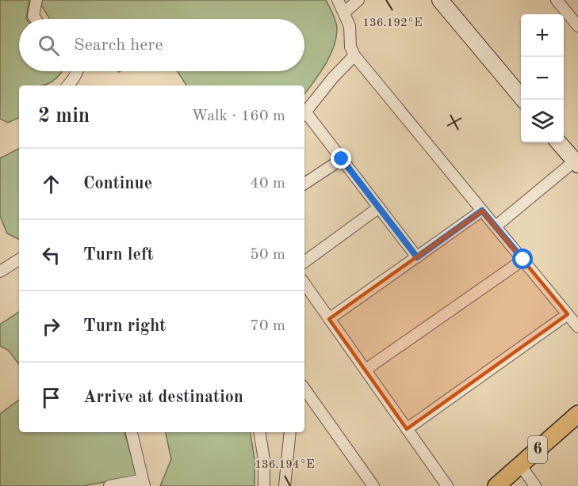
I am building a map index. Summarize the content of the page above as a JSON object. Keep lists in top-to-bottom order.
{
  "streets": {
    "main road": ["6"]
  },
  "page": {
    "map_buttons": ["+", "−"],
    "search": "Search here",
    "heading": ["2 min", "Walk · 160 m"],
    "list": [
      ["Continue", "40 m"],
      ["Turn left", "50 m"],
      ["Turn right", "70 m"],
      "Arrive at destination"
    ]
  },
  "coordinates": ["136.192°E", "136.194°E"]
}
